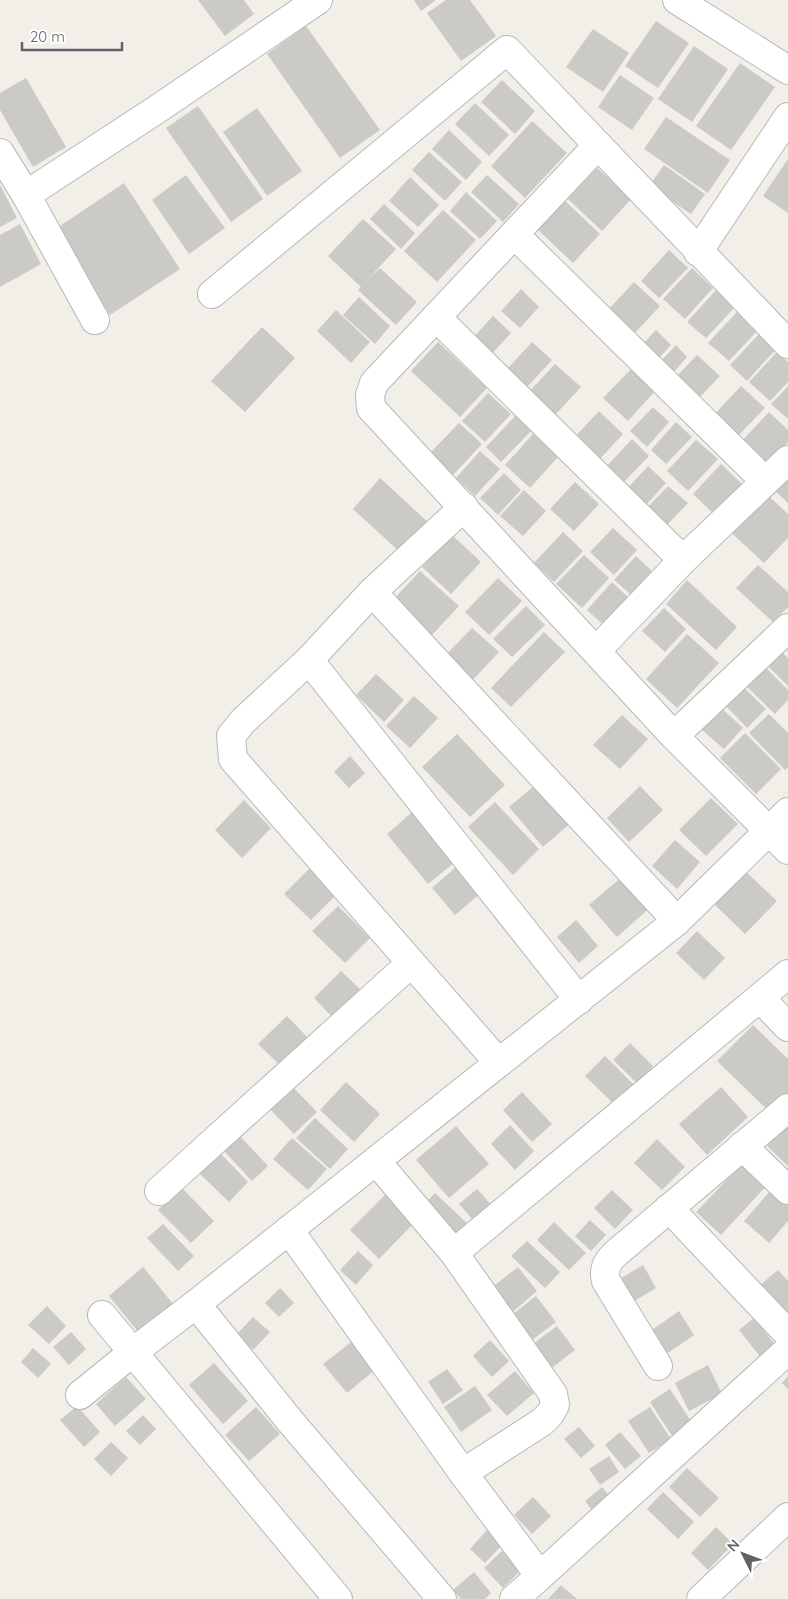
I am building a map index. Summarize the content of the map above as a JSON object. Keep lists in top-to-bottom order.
{
  "scale_bar": "20 m",
  "north": "top left"
}
